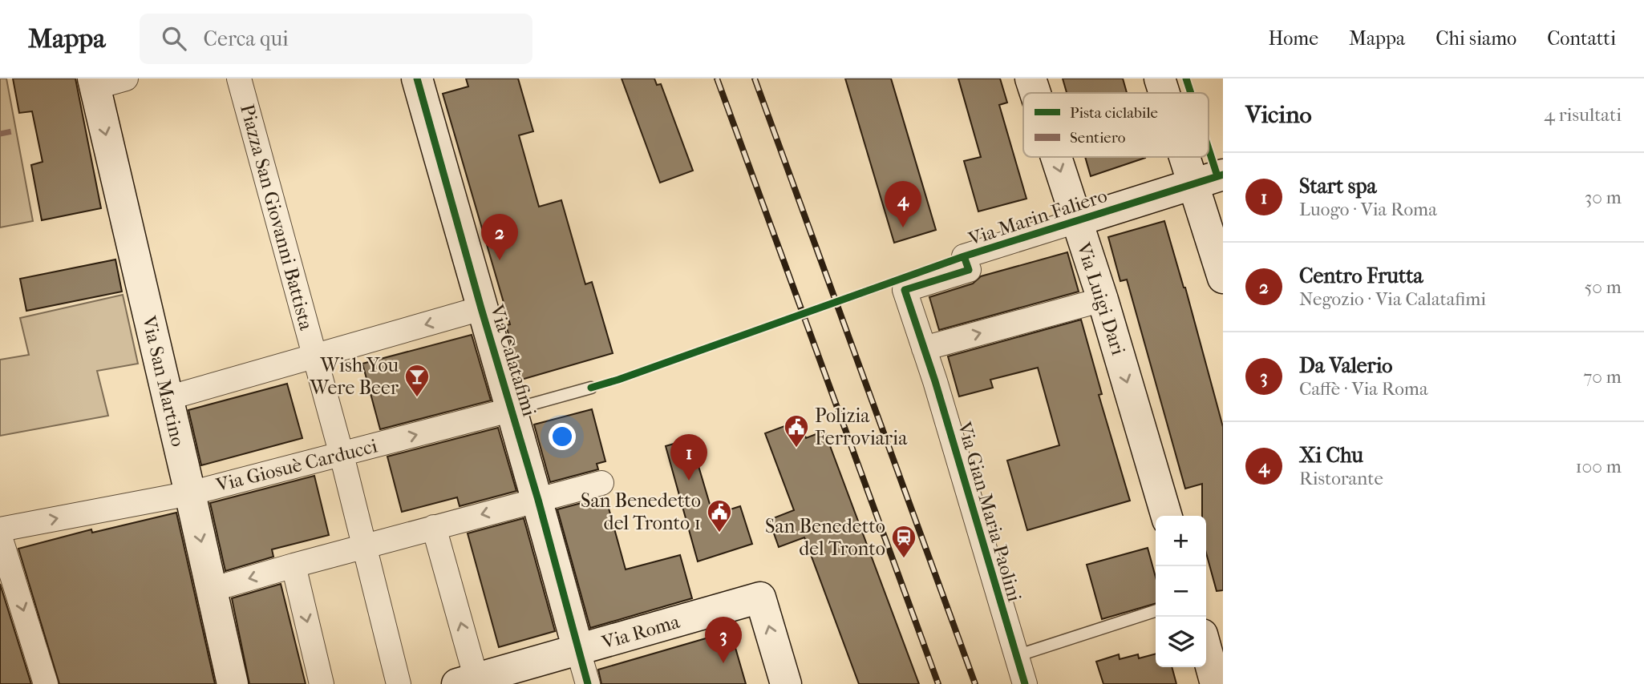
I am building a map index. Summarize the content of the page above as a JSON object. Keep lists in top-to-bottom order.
{
  "streets": {
    "street": [
      "Piazza San Giovanni Battista",
      "Via Marin Faliero",
      "Via Luigi Dari",
      "Via Calatafimi",
      "Via San Martino",
      "Via Giosuè Carducci",
      "Via Gian Maria Paolini",
      "Via Roma"
    ]
  },
  "crossings": [
    ["Piazza San Giovanni Battista", "Via Calatafimi"],
    ["Piazza San Giovanni Battista", "Via San Martino"],
    ["Piazza San Giovanni Battista", "Via Giosuè Carducci"],
    ["Via Marin Faliero", "Via Luigi Dari"],
    ["Via Marin Faliero", "Via Gian Maria Paolini"],
    ["Via Calatafimi", "Via Giosuè Carducci"],
    ["Via Calatafimi", "Via Roma"],
    ["Via San Martino", "Via Giosuè Carducci"]
  ],
  "one_way": ["Via Luigi Dari", "Via San Martino", "Via Giosuè Carducci"],
  "places": {
    "bar": ["Wish You Were Beer"],
    "public building": ["Polizia Ferroviaria", "San Benedetto del Tronto 1"],
    "station": ["San Benedetto del Tronto"]
  },
  "legend": ["Pista ciclabile", "Sentiero"],
  "page": {
    "header": "Mappa",
    "search": "Cerca qui",
    "nav": [
      "Home",
      "Mappa",
      "Chi siamo",
      "Contatti"
    ],
    "heading": ["Vicino", "4 risultati"],
    "list": [
      {
        "mark": "1",
        "name": "Start spa",
        "note": "Luogo · Via Roma",
        "value": "30 m"
      },
      {
        "mark": "2",
        "name": "Centro Frutta",
        "note": "Negozio · Via Calatafimi",
        "value": "50 m"
      },
      {
        "mark": "3",
        "name": "Da Valerio",
        "note": "Caffè · Via Roma",
        "value": "70 m"
      },
      {
        "mark": "4",
        "name": "Xi Chu",
        "note": "Ristorante",
        "value": "100 m"
      }
    ],
    "pins": [
      "4",
      "2",
      "1",
      "3"
    ],
    "map_buttons": ["+", "−"]
  }
}
